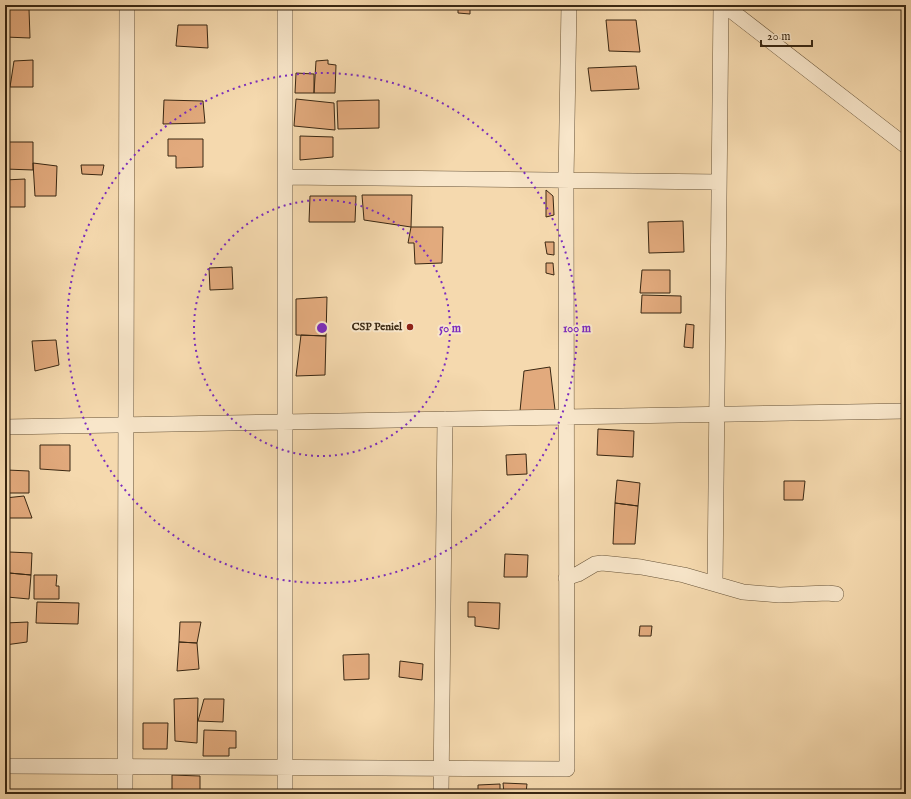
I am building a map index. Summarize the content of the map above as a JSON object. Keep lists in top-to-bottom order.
{
  "places": ["CSP Peniel"],
  "scale_bar": "20 m",
  "rings": ["50 m", "100 m"]
}
